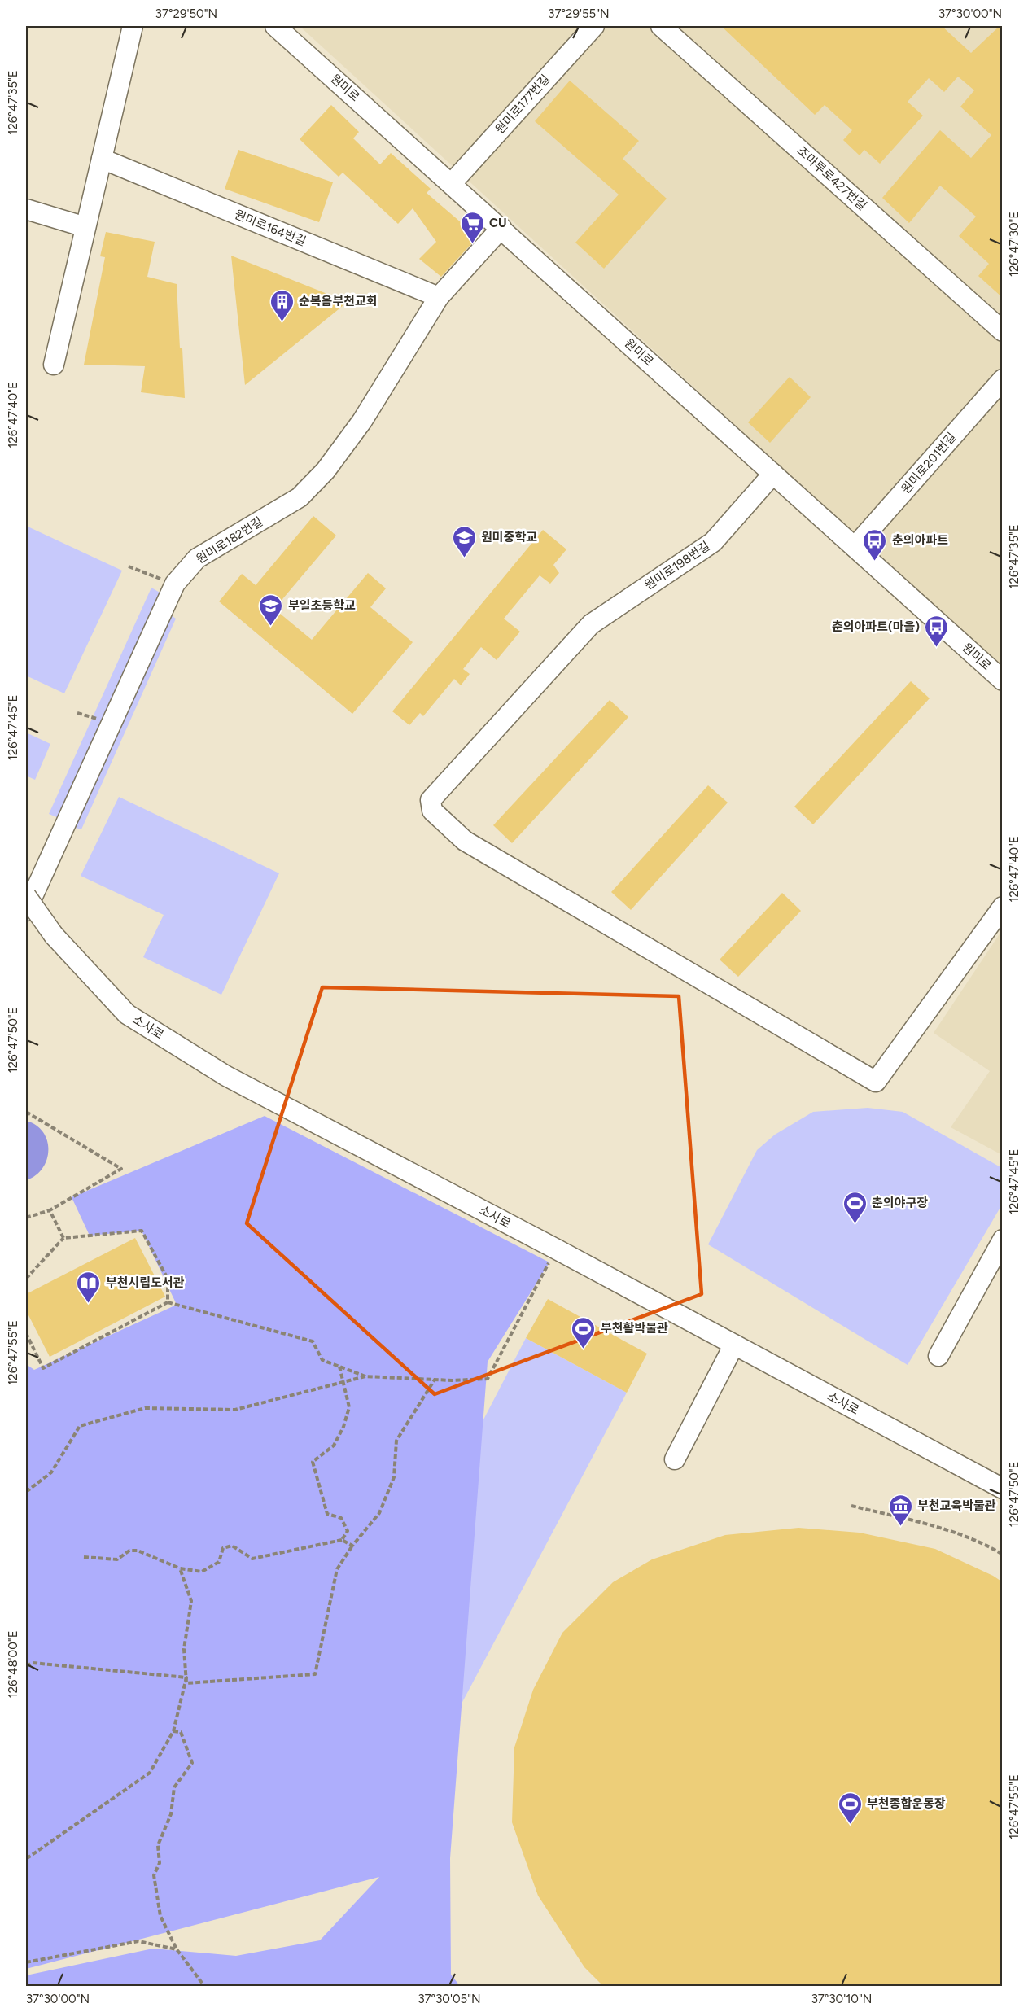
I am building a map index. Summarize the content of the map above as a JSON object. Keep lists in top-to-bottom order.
{
  "streets": {
    "street": [
      "원미로",
      "원미로177번길",
      "조마루로427번길",
      "원미로164번길",
      "원미로201번길",
      "원미로182번길",
      "원미로198번길",
      "소사로"
    ]
  },
  "crossings": [
    ["원미로", "원미로177번길"],
    ["원미로", "원미로201번길"],
    ["원미로", "원미로182번길"],
    ["원미로", "원미로198번길"],
    ["원미로164번길", "원미로182번길"],
    ["원미로182번길", "소사로"]
  ],
  "places": {
    "supermarket": ["CU"],
    "building": ["순복음부천교회"],
    "school or university": ["원미중학교", "부일초등학교"],
    "bus stop": ["춘의아파트", "춘의아파트(마을)"],
    "sports": ["춘의야구장", "부천활박물관", "부천종합운동장"],
    "library": ["부천시립도서관"],
    "museum": ["부천교육박물관"]
  },
  "coordinates": [
    "37°29'50\"N",
    "37°29'55\"N",
    "37°30'00\"N",
    "126°47'35\"E",
    "126°47'30\"E",
    "126°47'40\"E",
    "126°47'45\"E",
    "126°47'50\"E",
    "126°47'55\"E",
    "126°48'00\"E",
    "37°30'05\"N",
    "37°30'10\"N"
  ]
}
